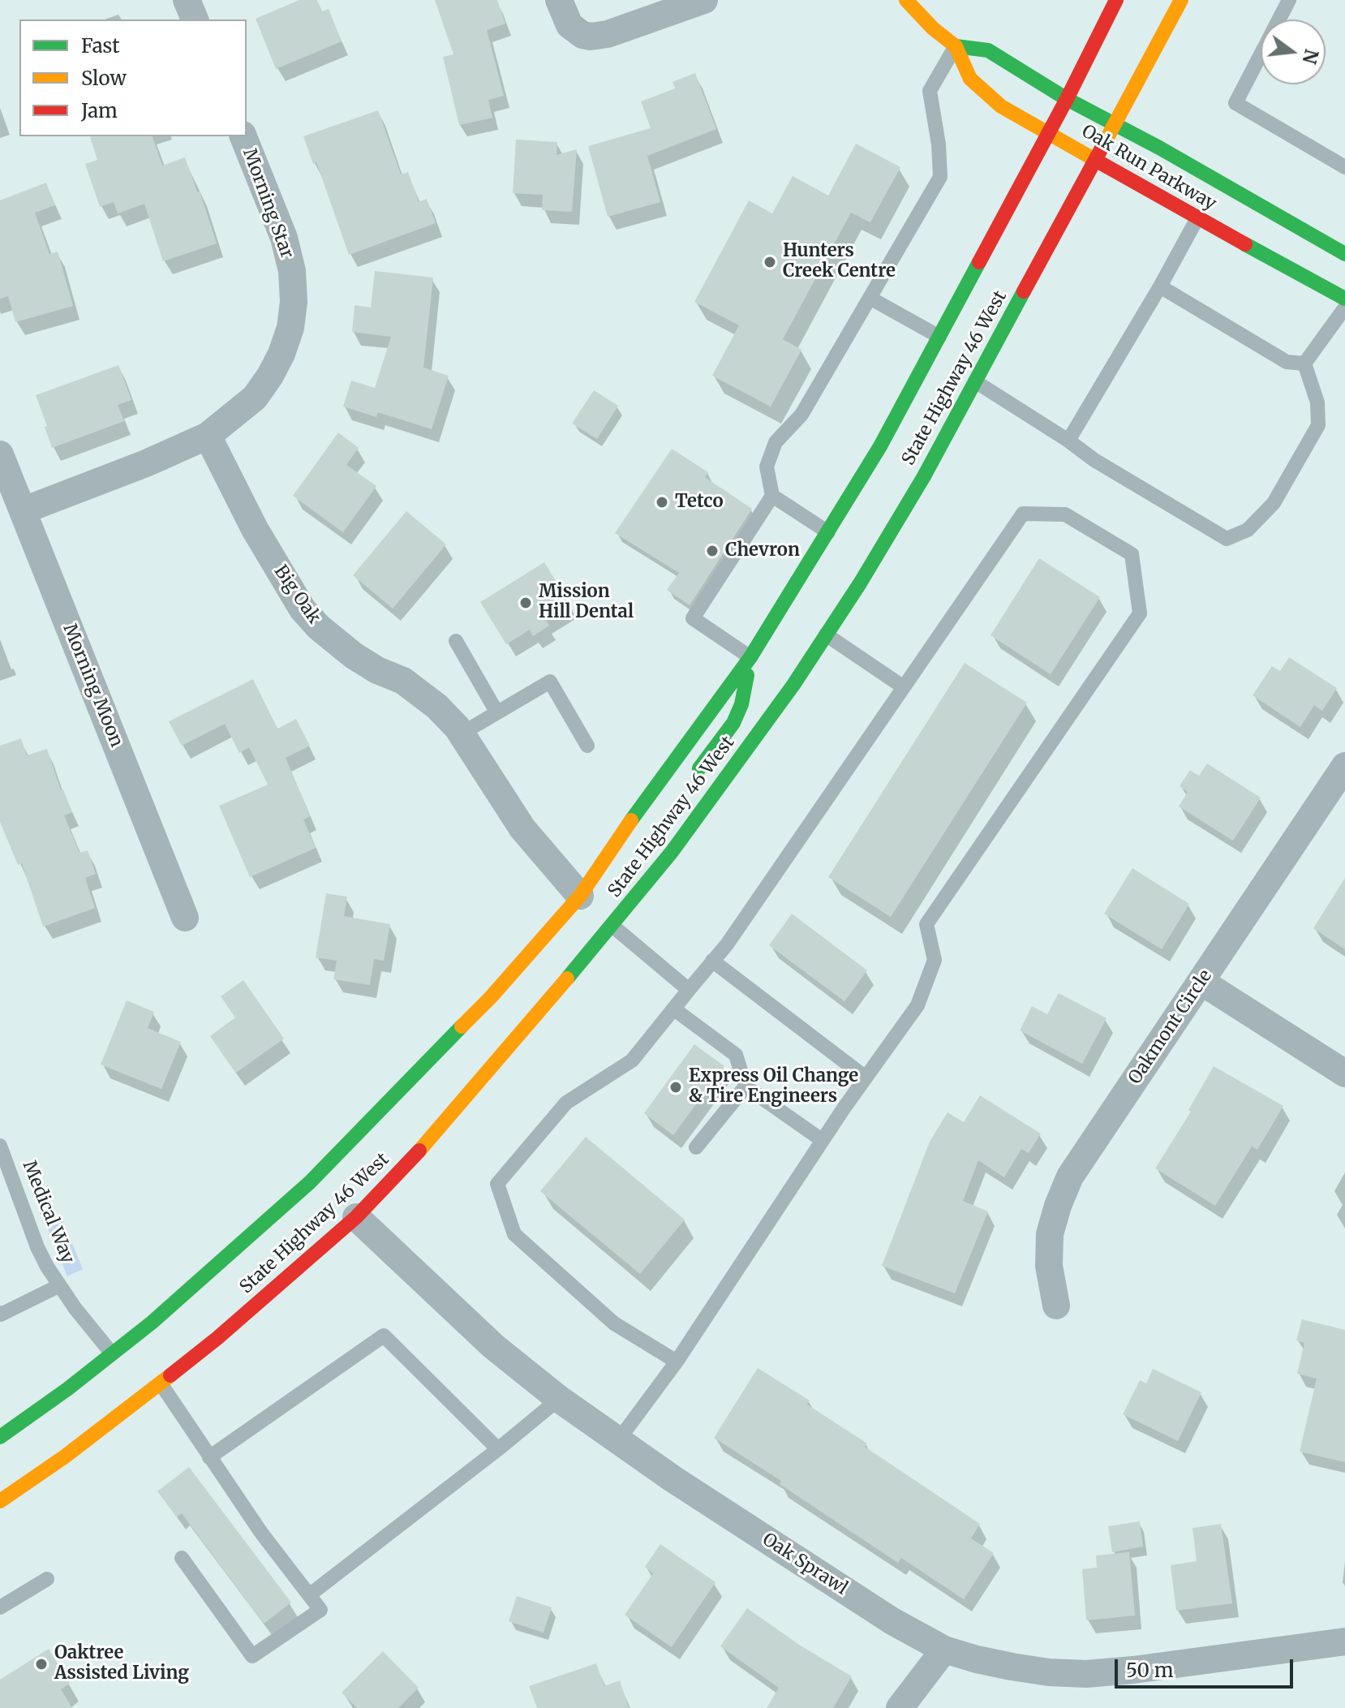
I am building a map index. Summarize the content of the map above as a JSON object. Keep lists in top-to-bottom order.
{
  "streets": {
    "main road": ["Oak Run Parkway", "State Highway 46 West"],
    "street": [
      "Morning Star",
      "Big Oak",
      "Morning Moon",
      "Oakmont Circle",
      "Oak Sprawl"
    ],
    "lane": ["Medical Way"]
  },
  "crossings": [
    ["Oak Run Parkway", "State Highway 46 West"],
    ["Morning Star", "Big Oak"],
    ["State Highway 46 West", "Big Oak"],
    ["State Highway 46 West", "Medical Way"],
    ["State Highway 46 West", "Oak Sprawl"]
  ],
  "places": [
    "Hunters Creek Centre",
    "Tetco",
    "Chevron",
    "Mission Hill Dental",
    "Express Oil Change & Tire Engineers",
    "Oaktree Assisted Living"
  ],
  "legend": ["Fast", "Slow", "Jam"],
  "scale_bar": "50 m",
  "north": "right"
}
